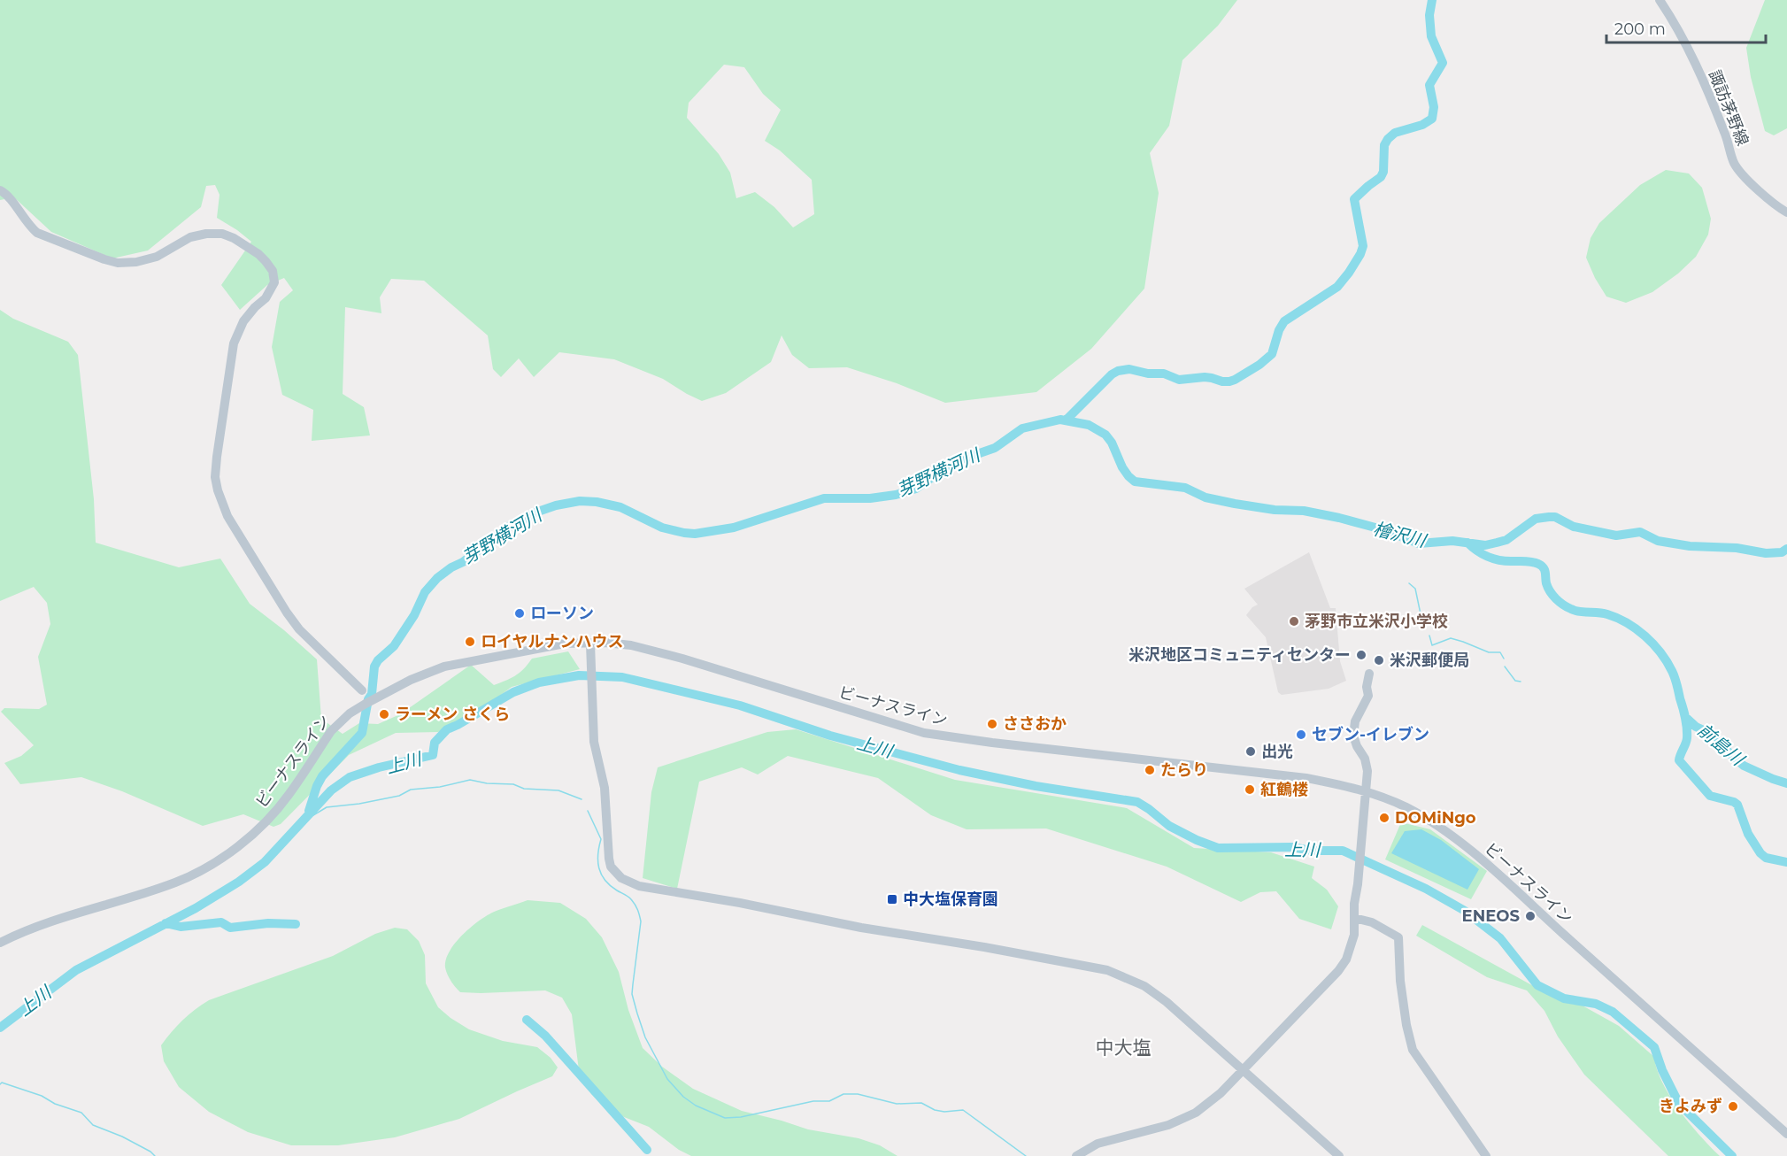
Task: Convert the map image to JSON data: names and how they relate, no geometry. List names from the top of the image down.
{
  "streets": {
    "street": ["諏訪茅野線", "ビーナスライン"]
  },
  "districts": ["中大塩"],
  "water": [
    "芽野横河川",
    "檜沢川",
    "前島川",
    "上川"
  ],
  "places": {
    "other": [
      "ローソン",
      "茅野市立米沢小学校",
      "ロイヤルナンハウス",
      "米沢地区コミュニティセンター",
      "米沢郵便局",
      "ラーメン さくら",
      "ささおか",
      "セブン-イレブン",
      "出光",
      "たらり",
      "紅鶴楼",
      "DOMiNgo",
      "ENEOS",
      "きよみず"
    ],
    "transit": ["中大塩保育園"]
  },
  "scale_bar": "200 m"
}
